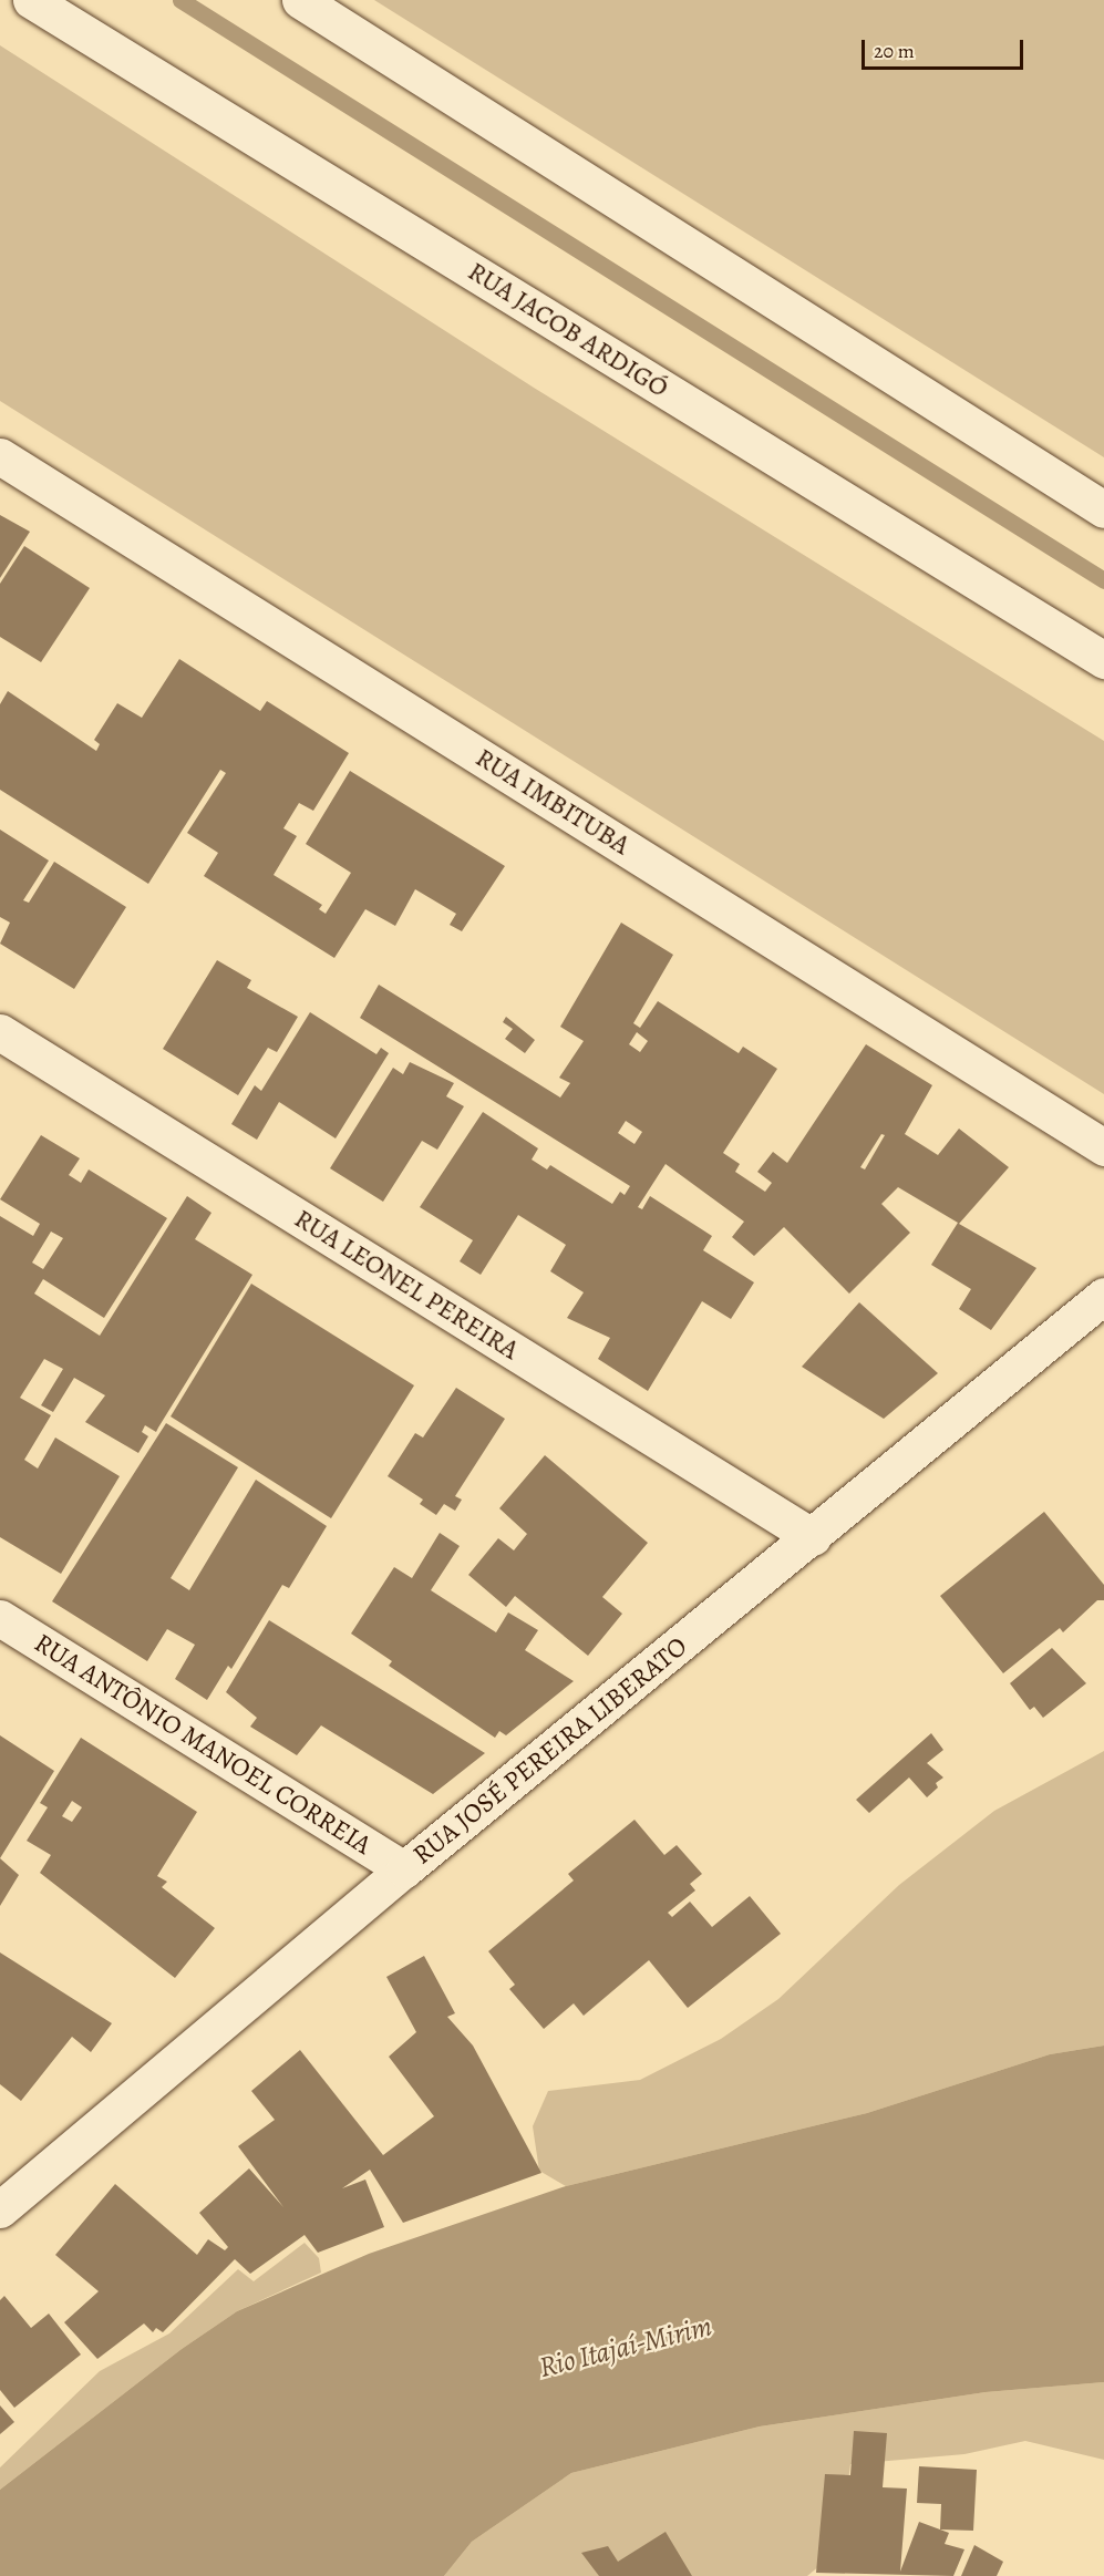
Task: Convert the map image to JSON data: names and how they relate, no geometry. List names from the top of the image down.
{
  "streets": {
    "main road": [
      "RUA JACOB ARDIGÓ",
      "RUA IMBITUBA",
      "RUA LEONEL PEREIRA",
      "RUA ANTÔNIO MANOEL CORREIA",
      "RUA JOSÉ PEREIRA LIBERATO"
    ]
  },
  "crossings": [
    ["RUA LEONEL PEREIRA", "RUA JOSÉ PEREIRA LIBERATO"],
    ["RUA ANTÔNIO MANOEL CORREIA", "RUA JOSÉ PEREIRA LIBERATO"]
  ],
  "water": ["Rio Itajaí-Mirim"],
  "scale_bar": "20 m"
}
